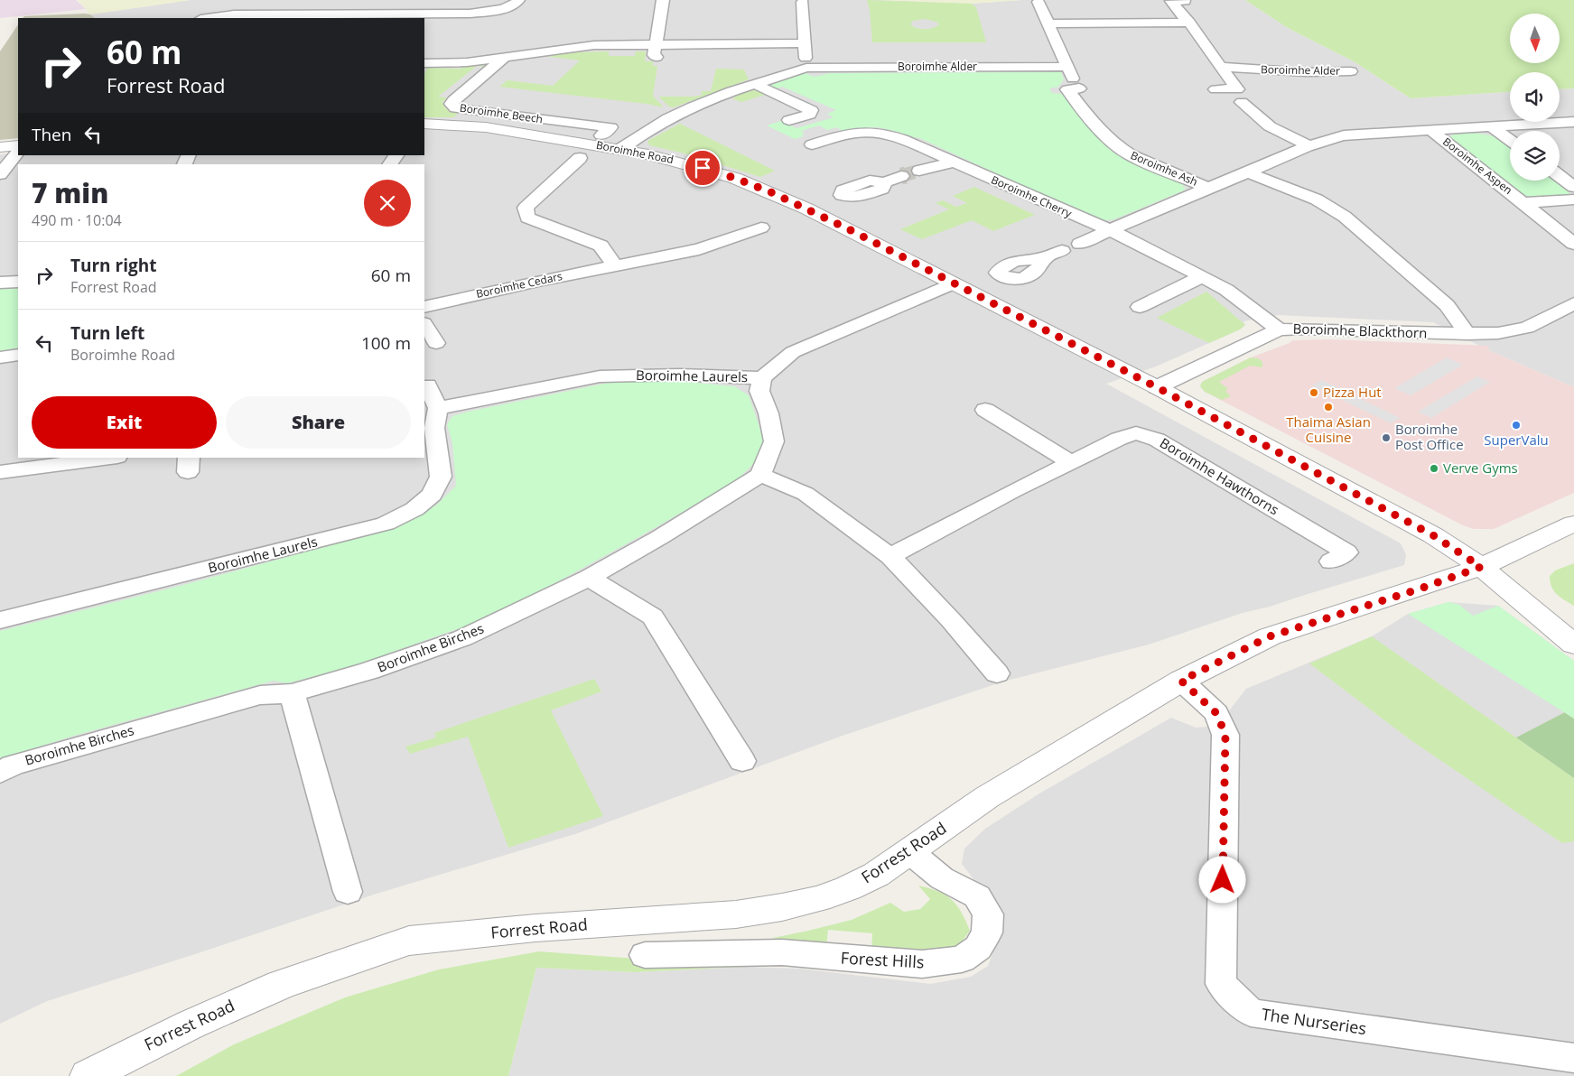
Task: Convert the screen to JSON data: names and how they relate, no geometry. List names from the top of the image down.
{
  "streets": {
    "street": [
      "Boroimhe Alder",
      "Boroimhe Beech",
      "Boroimhe Road",
      "Boroimhe Aspen",
      "Boroimhe Ash",
      "Boroimhe Cherry",
      "Boroimhe Cedars",
      "Boroimhe Blackthorn",
      "Boroimhe Laurels",
      "Boroimhe Hawthorns",
      "Boroimhe Birches",
      "Forrest Road",
      "Forest Hills",
      "The Nurseries"
    ]
  },
  "crossings": [
    ["Boroimhe Alder", "Boroimhe Ash"],
    ["Boroimhe Road", "Boroimhe Blackthorn"],
    ["Boroimhe Road", "Boroimhe Laurels"],
    ["Boroimhe Road", "Forrest Road"],
    ["Boroimhe Aspen", "Boroimhe Ash"],
    ["Boroimhe Ash", "Boroimhe Cherry"],
    ["Boroimhe Cherry", "Boroimhe Blackthorn"],
    ["Forrest Road", "Forest Hills"],
    ["Forrest Road", "The Nurseries"]
  ],
  "places": [
    "Pizza Hut",
    "Thaima Asian Cuisine",
    "SuperValu",
    "Boroimhe Post Office",
    "Verve Gyms"
  ],
  "north": "bottom",
  "page": {
    "turn": ["60 m", "Forrest Road"],
    "then": "Then",
    "heading": ["7 min", "490 m · 10:04"],
    "list": [
      {
        "name": "Turn right",
        "note": "Forrest Road",
        "value": "60 m"
      },
      {
        "name": "Turn left",
        "note": "Boroimhe Road",
        "value": "100 m"
      }
    ],
    "buttons": ["Exit", "Share"]
  }
}
